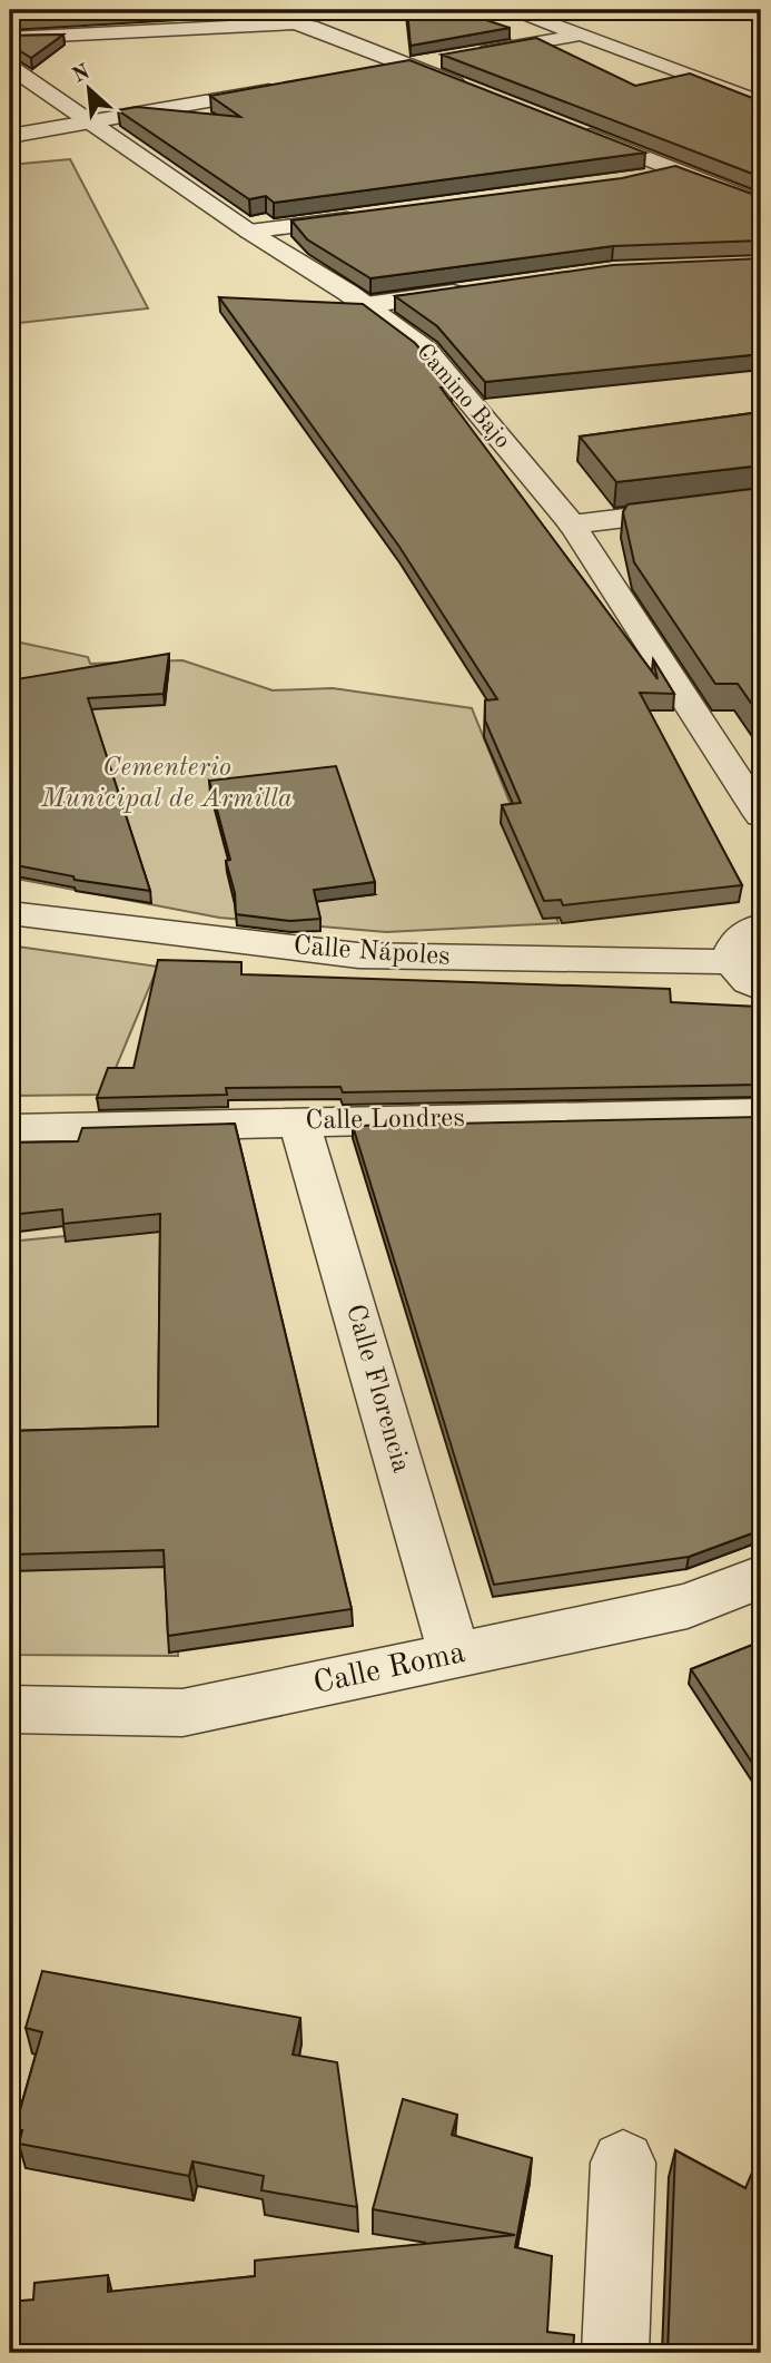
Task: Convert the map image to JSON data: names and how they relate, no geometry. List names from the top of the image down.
{
  "streets": {
    "street": [
      "Camino Bajo",
      "Calle Nápoles",
      "Calle Londres",
      "Calle Florencia",
      "Calle Roma"
    ]
  },
  "crossings": [
    ["Calle Londres", "Calle Florencia"],
    ["Calle Florencia", "Calle Roma"]
  ],
  "parks": ["Cementerio Municipal de Armilla"],
  "north": "top left"
}
